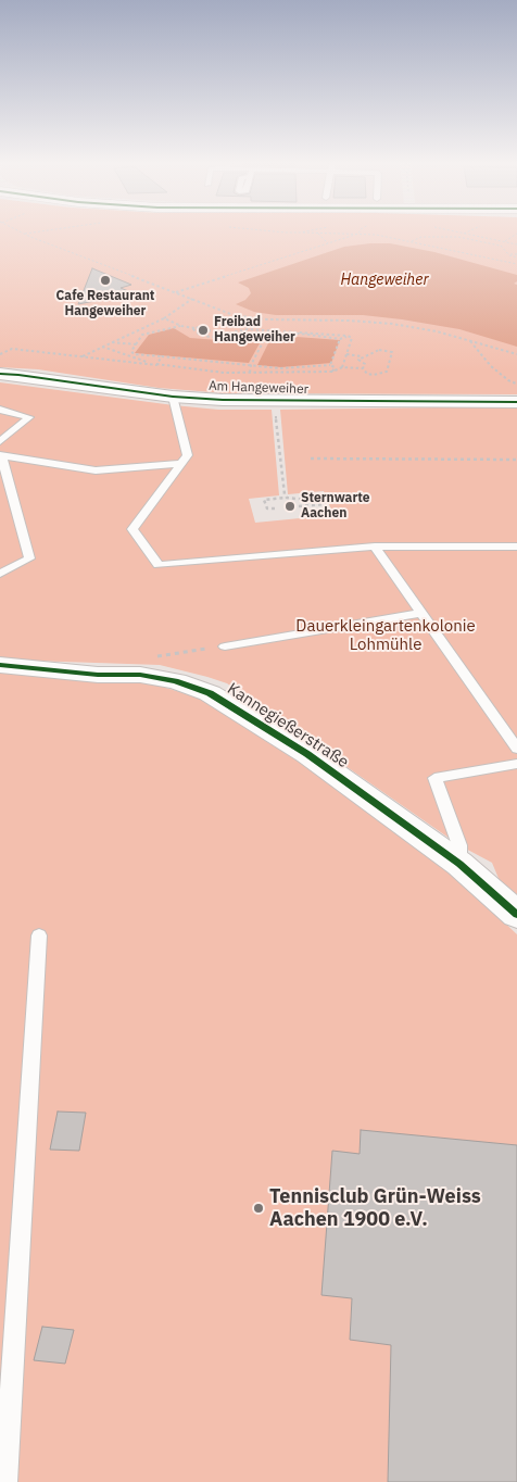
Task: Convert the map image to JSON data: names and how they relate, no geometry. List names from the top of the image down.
{
  "streets": {
    "street": ["Am Hangeweiher", "Kannegießerstraße"]
  },
  "water": ["Hangeweiher"],
  "parks": ["Dauerkleingartenkolonie Lohmühle"],
  "places": [
    "Cafe Restaurant Hangeweiher",
    "Freibad Hangeweiher",
    "Sternwarte Aachen",
    "Tennisclub Grün-Weiss Aachen 1900 e.V."
  ]
}
